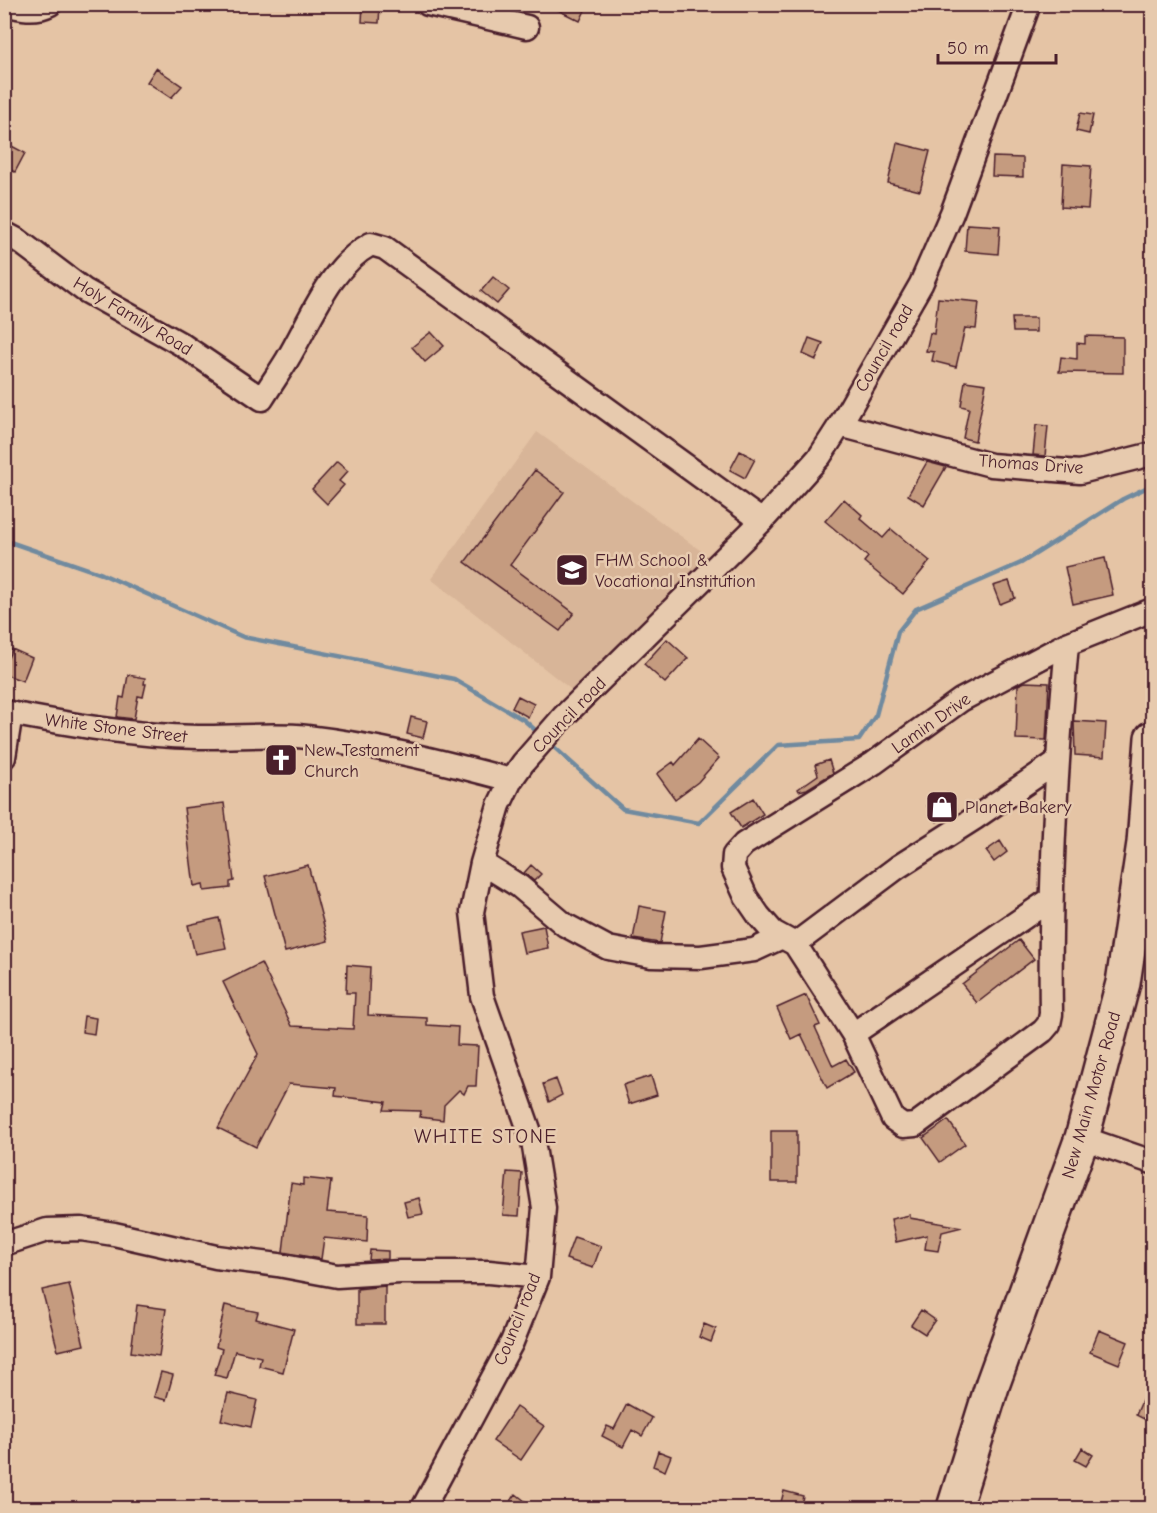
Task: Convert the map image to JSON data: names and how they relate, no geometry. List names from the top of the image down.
{
  "streets": {
    "highway": ["New Main Motor Road"],
    "street": [
      "Holy Family Road",
      "Council road",
      "Thomas Drive",
      "Lamin Drive",
      "White Stone Street"
    ]
  },
  "crossings": [
    ["Holy Family Road", "Council road"],
    ["Council road", "Thomas Drive"],
    ["Council road", "White Stone Street"]
  ],
  "districts": ["WHITE STONE"],
  "places": {
    "school or university": ["FHM School & Vocational Institution"],
    "church": ["New Testament Church"],
    "shop": ["Planet Bakery"]
  },
  "scale_bar": "50 m"
}
